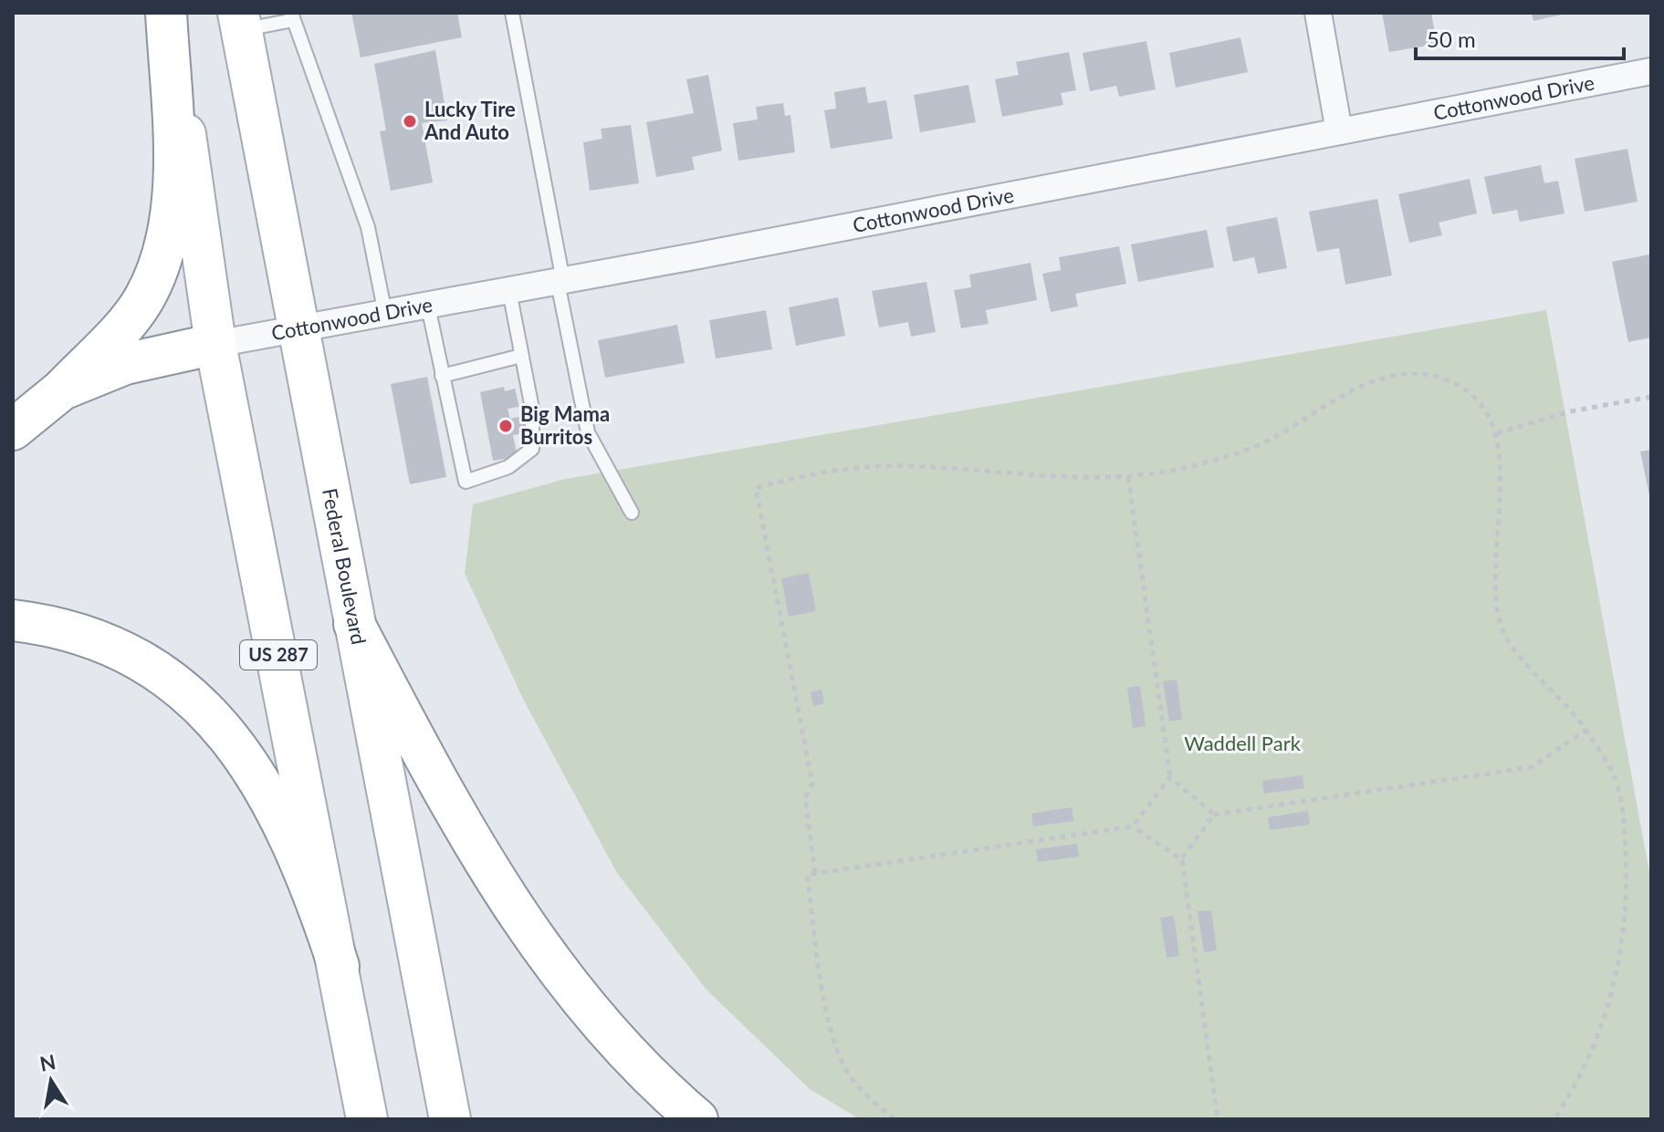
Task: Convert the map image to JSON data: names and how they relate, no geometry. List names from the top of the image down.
{
  "streets": {
    "main road": ["Federal Boulevard", "US 287"],
    "street": ["Cottonwood Drive"]
  },
  "crossings": [
    ["Cottonwood Drive", "Federal Boulevard"],
    ["Cottonwood Drive", "US 287"]
  ],
  "parks": ["Waddell Park"],
  "places": ["Lucky Tire And Auto", "Big Mama Burritos"],
  "scale_bar": "50 m",
  "north": "top"
}
